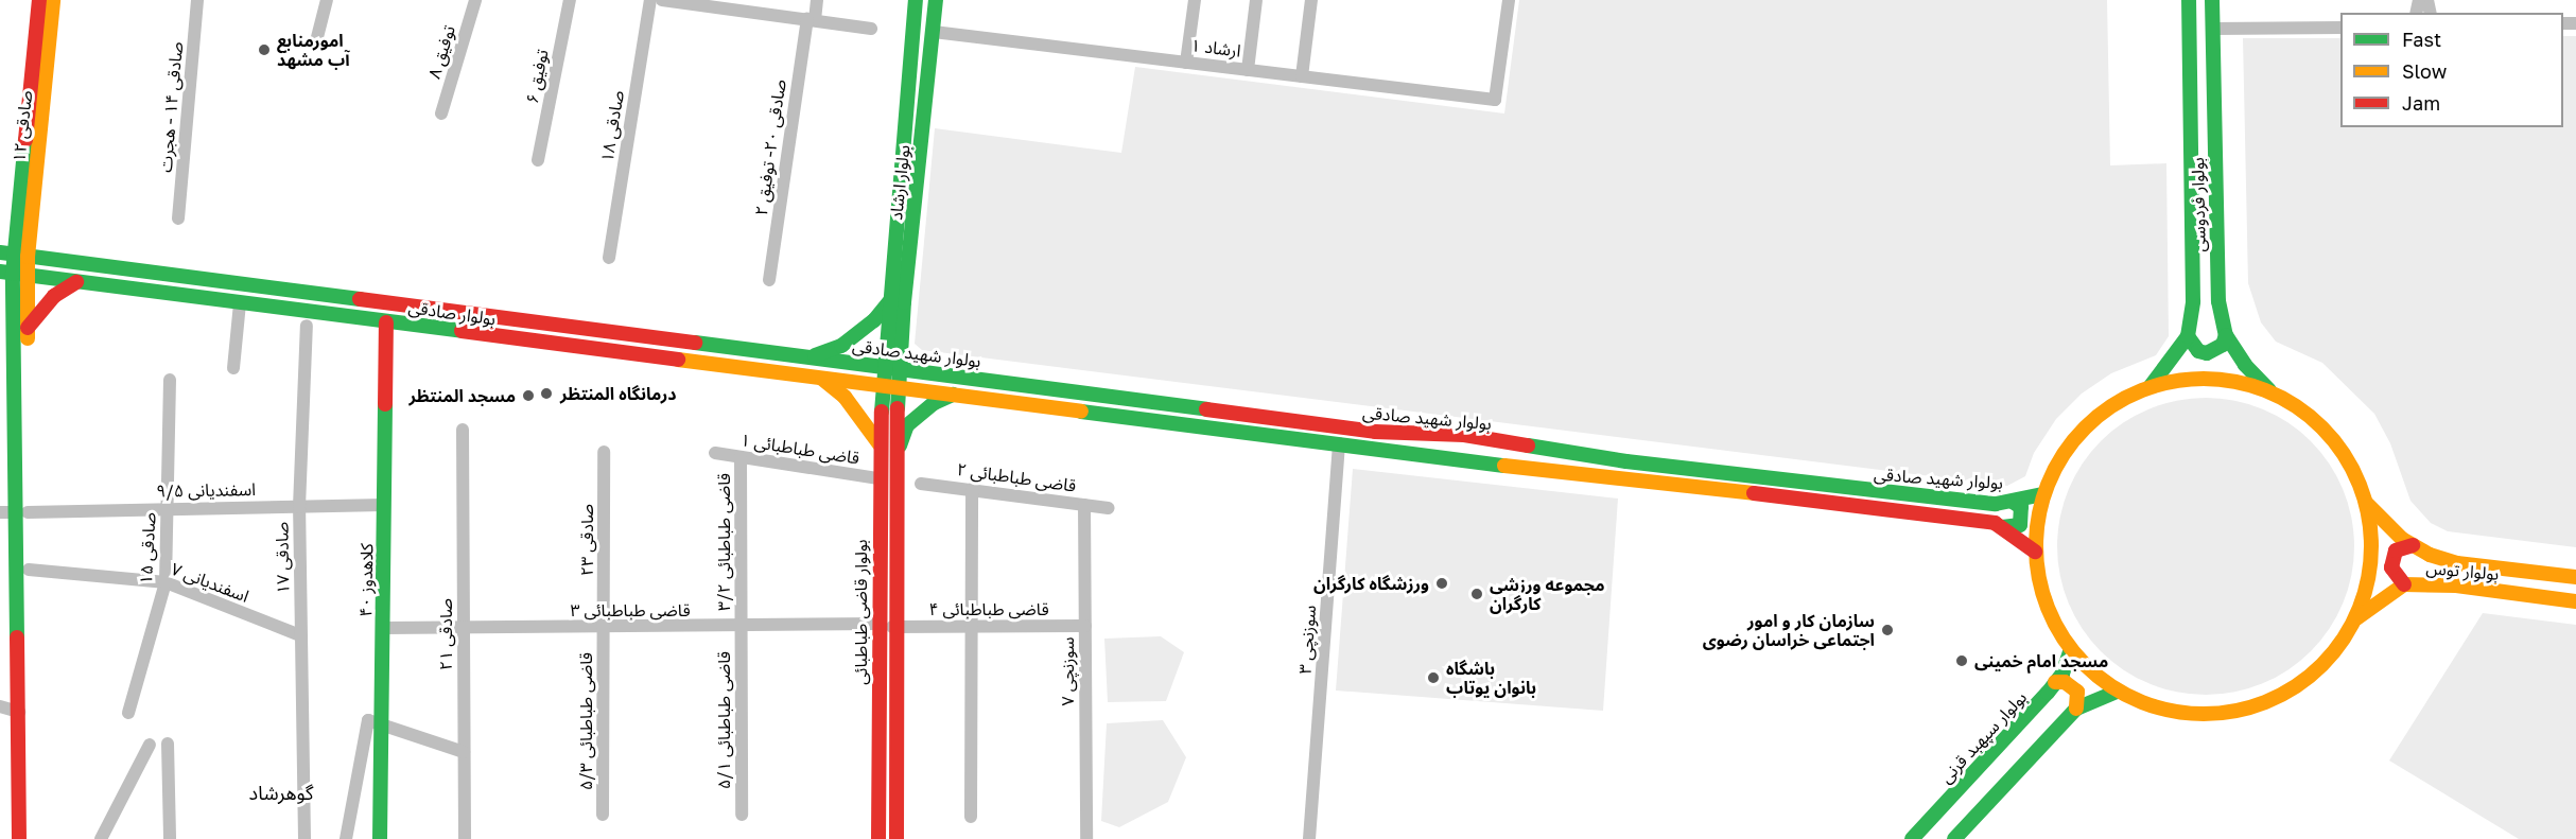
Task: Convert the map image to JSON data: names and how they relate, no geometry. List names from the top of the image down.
{
  "streets": {
    "main road": [
      "صادقی ۱۲",
      "بولوار ارشاد",
      "بولوار فردوسی",
      "بولوار صادقی",
      "بولوار شهید صادقی",
      "بولوار توس",
      "کلاهدوز ۴۰",
      "بولوار قاضی طباطبائی",
      "بولوار سپهبد قرنی"
    ],
    "street": [
      "ارشاد ۱",
      "توفیق ۸",
      "توفیق ۶",
      "صادقی ۱۴ - هجرت",
      "صادقی ۱۸",
      "صادقی ۲۰- توفیق ۲",
      "قاضی طباطبائی ۱",
      "قاضی طباطبائی ۲",
      "اسفندیانی ۹/۵",
      "صادقی ۲۳",
      "قاضی طباطبائی ۳/۲",
      "صادقی ۱۵",
      "صادقی ۱۷",
      "اسفندیانی ۷",
      "قاضی طباطبائی ۴",
      "قاضی طباطبائی ۳",
      "صادقی ۲۱",
      "سوزنچی ۳",
      "سوزنچی ۷",
      "قاضی طباطبائی ۵/۱",
      "قاضی طباطبائی ۵/۳"
    ]
  },
  "crossings": [
    ["ارشاد ۱", "بولوار ارشاد"],
    ["صادقی ۱۲", "بولوار صادقی"],
    ["بولوار ارشاد", "بولوار صادقی"],
    ["بولوار ارشاد", "بولوار شهید صادقی"],
    ["بولوار ارشاد", "بولوار قاضی طباطبائی"],
    ["بولوار صادقی", "بولوار شهید صادقی"],
    ["بولوار صادقی", "کلاهدوز ۴۰"],
    ["بولوار صادقی", "بولوار قاضی طباطبائی"],
    ["بولوار شهید صادقی", "بولوار قاضی طباطبائی"],
    ["بولوار شهید صادقی", "سوزنچی ۳"],
    ["قاضی طباطبائی ۱", "قاضی طباطبائی ۳/۲"],
    ["قاضی طباطبائی ۱", "بولوار قاضی طباطبائی"],
    ["قاضی طباطبائی ۲", "سوزنچی ۷"],
    ["اسفندیانی ۹/۵", "صادقی ۱۵"],
    ["اسفندیانی ۹/۵", "صادقی ۱۷"],
    ["اسفندیانی ۹/۵", "کلاهدوز ۴۰"],
    ["صادقی ۲۳", "قاضی طباطبائی ۳"],
    ["صادقی ۲۳", "قاضی طباطبائی ۵/۳"],
    ["قاضی طباطبائی ۳/۲", "قاضی طباطبائی ۳"],
    ["قاضی طباطبائی ۳/۲", "قاضی طباطبائی ۵/۱"],
    ["صادقی ۱۵", "اسفندیانی ۷"],
    ["صادقی ۱۷", "اسفندیانی ۷"],
    ["کلاهدوز ۴۰", "قاضی طباطبائی ۳"],
    ["قاضی طباطبائی ۴", "بولوار قاضی طباطبائی"],
    ["قاضی طباطبائی ۴", "سوزنچی ۷"],
    ["قاضی طباطبائی ۳", "بولوار قاضی طباطبائی"],
    ["قاضی طباطبائی ۳", "صادقی ۲۱"],
    ["قاضی طباطبائی ۳", "قاضی طباطبائی ۵/۱"],
    ["قاضی طباطبائی ۳", "قاضی طباطبائی ۵/۳"]
  ],
  "districts": ["گوهرشاد"],
  "places": [
    "امورمنابع آب مشهد",
    "درمانگاه المنتظر",
    "مسجد المنتظر",
    "ورزشگاه کارگران",
    "مجموعه ورزشی کارگران",
    "سازمان کار و امور اجتماعی خراسان رضوی",
    "مسجد امام خمینی",
    "باشگاه بانوان یوتاب"
  ],
  "legend": ["Fast", "Slow", "Jam"]
}
